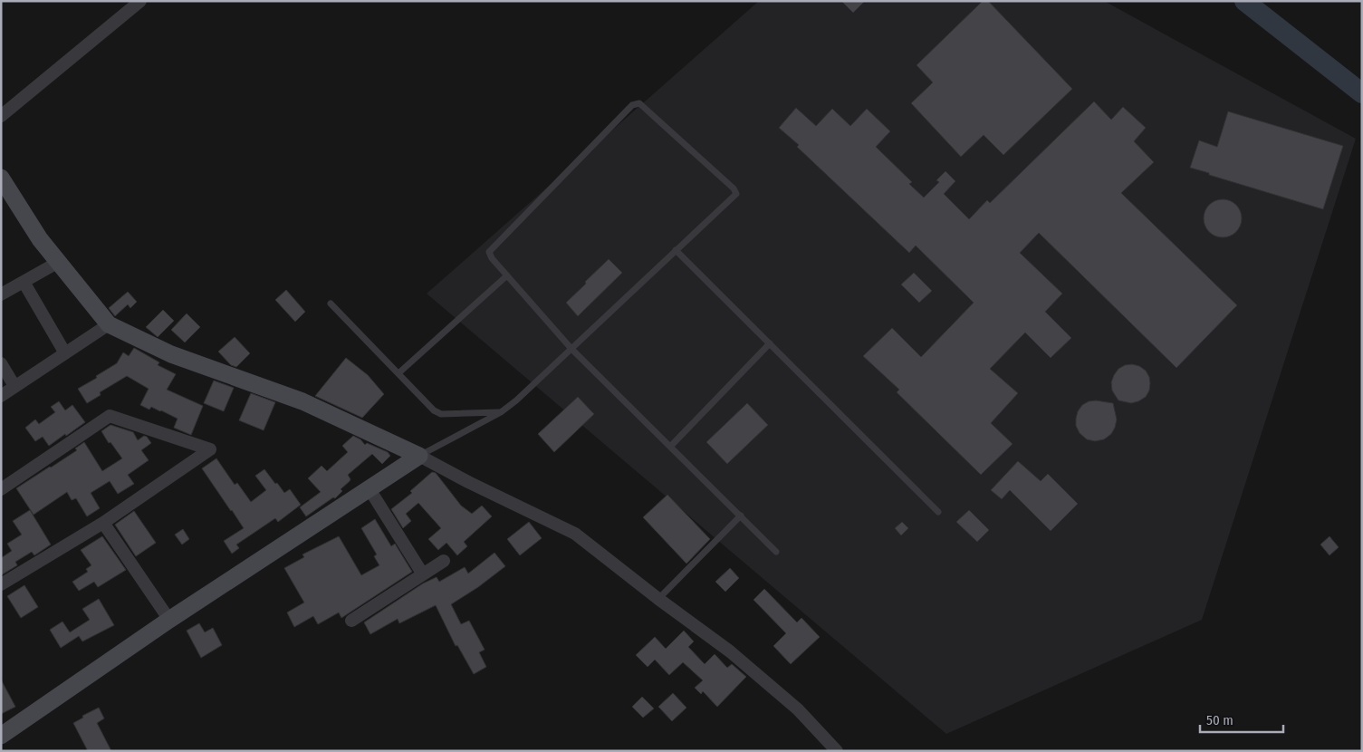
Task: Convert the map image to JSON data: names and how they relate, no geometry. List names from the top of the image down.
{
  "scale_bar": "50 m"
}
